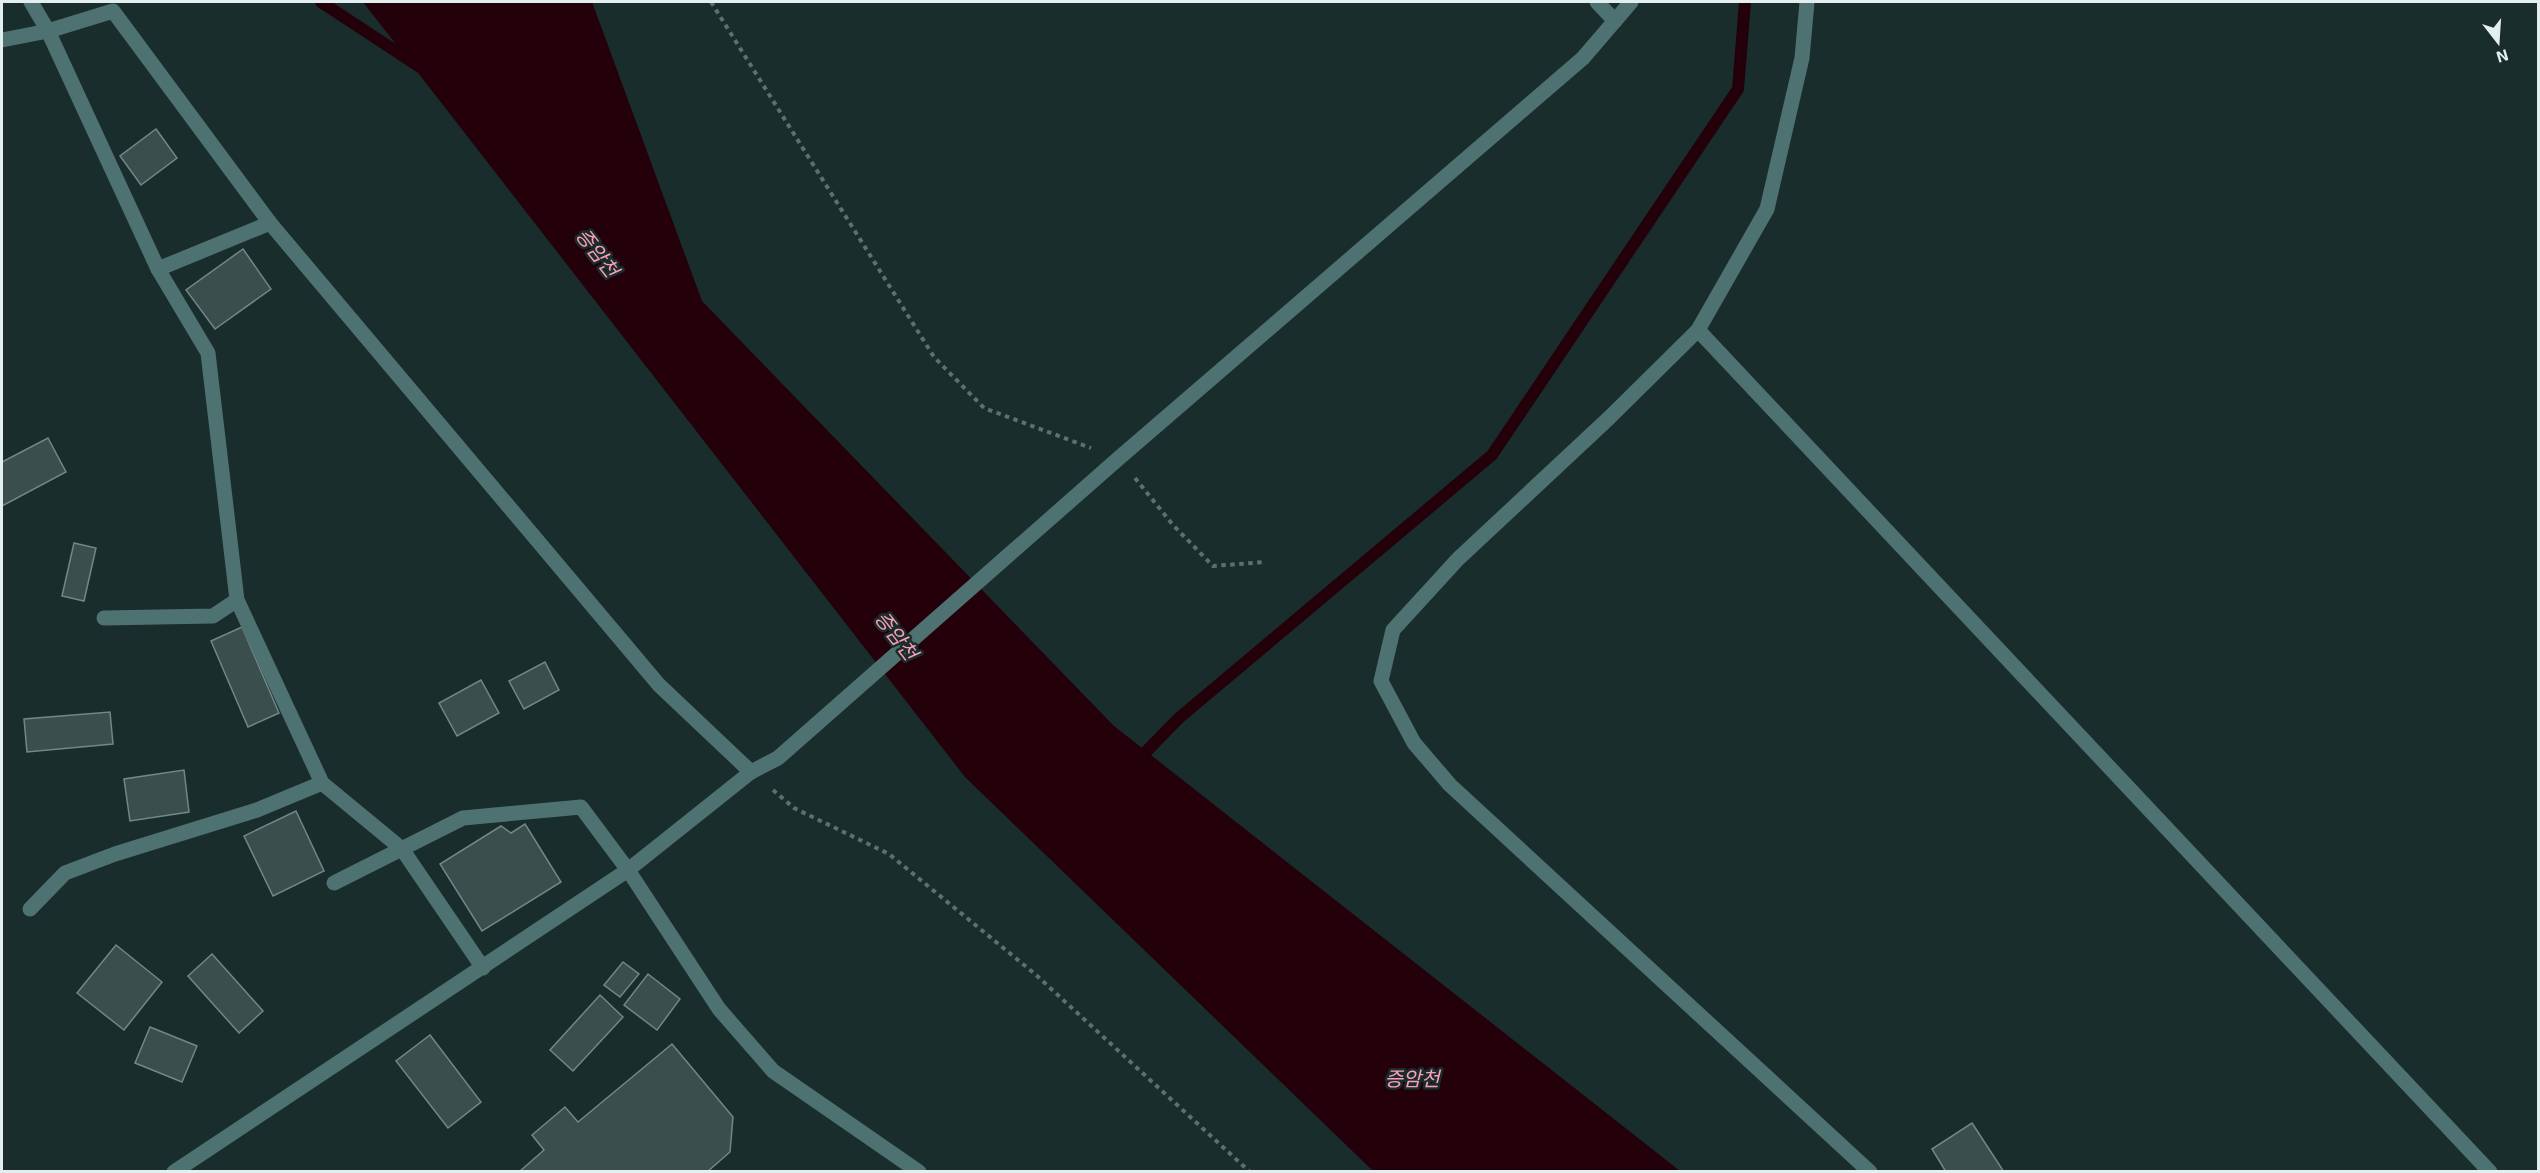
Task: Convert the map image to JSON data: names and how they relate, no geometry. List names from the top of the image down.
{
  "water": ["증암천"],
  "north": "bottom"
}
